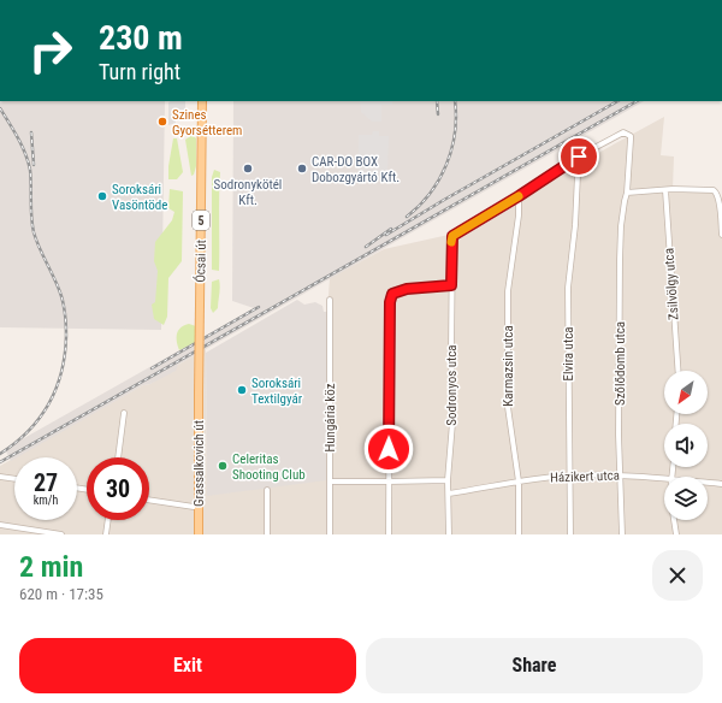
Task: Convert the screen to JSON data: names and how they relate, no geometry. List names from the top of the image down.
{
  "streets": {
    "main road": ["5", "Ócsai út", "Grassalkovich út"],
    "street": [
      "Zsilvölgy utca",
      "Elvira utca",
      "Szőlődomb utca",
      "Karmazsin utca",
      "Sodronyos utca",
      "Hungária köz",
      "Házikert utca"
    ]
  },
  "crossings": [
    ["Ócsai út", "Grassalkovich út"],
    ["Elvira utca", "Szőlődomb utca"],
    ["Elvira utca", "Házikert utca"],
    ["Szőlődomb utca", "Házikert utca"],
    ["Karmazsin utca", "Sodronyos utca"],
    ["Karmazsin utca", "Házikert utca"],
    ["Sodronyos utca", "Házikert utca"]
  ],
  "places": [
    "Szines Gyorsétterem",
    "Sodronykötél Kft.",
    "CAR-DO BOX Dobozgyártó Kft.",
    "Soroksári Vasöntöde",
    "Soroksári Textilgyár",
    "Celeritas Shooting Club"
  ],
  "north": "bottom left",
  "page": {
    "turn": ["230 m", "Turn right"],
    "speed": "27 km/h",
    "limit": "30",
    "heading": ["2 min", "620 m · 17:35"],
    "buttons": ["Exit", "Share"]
  }
}
